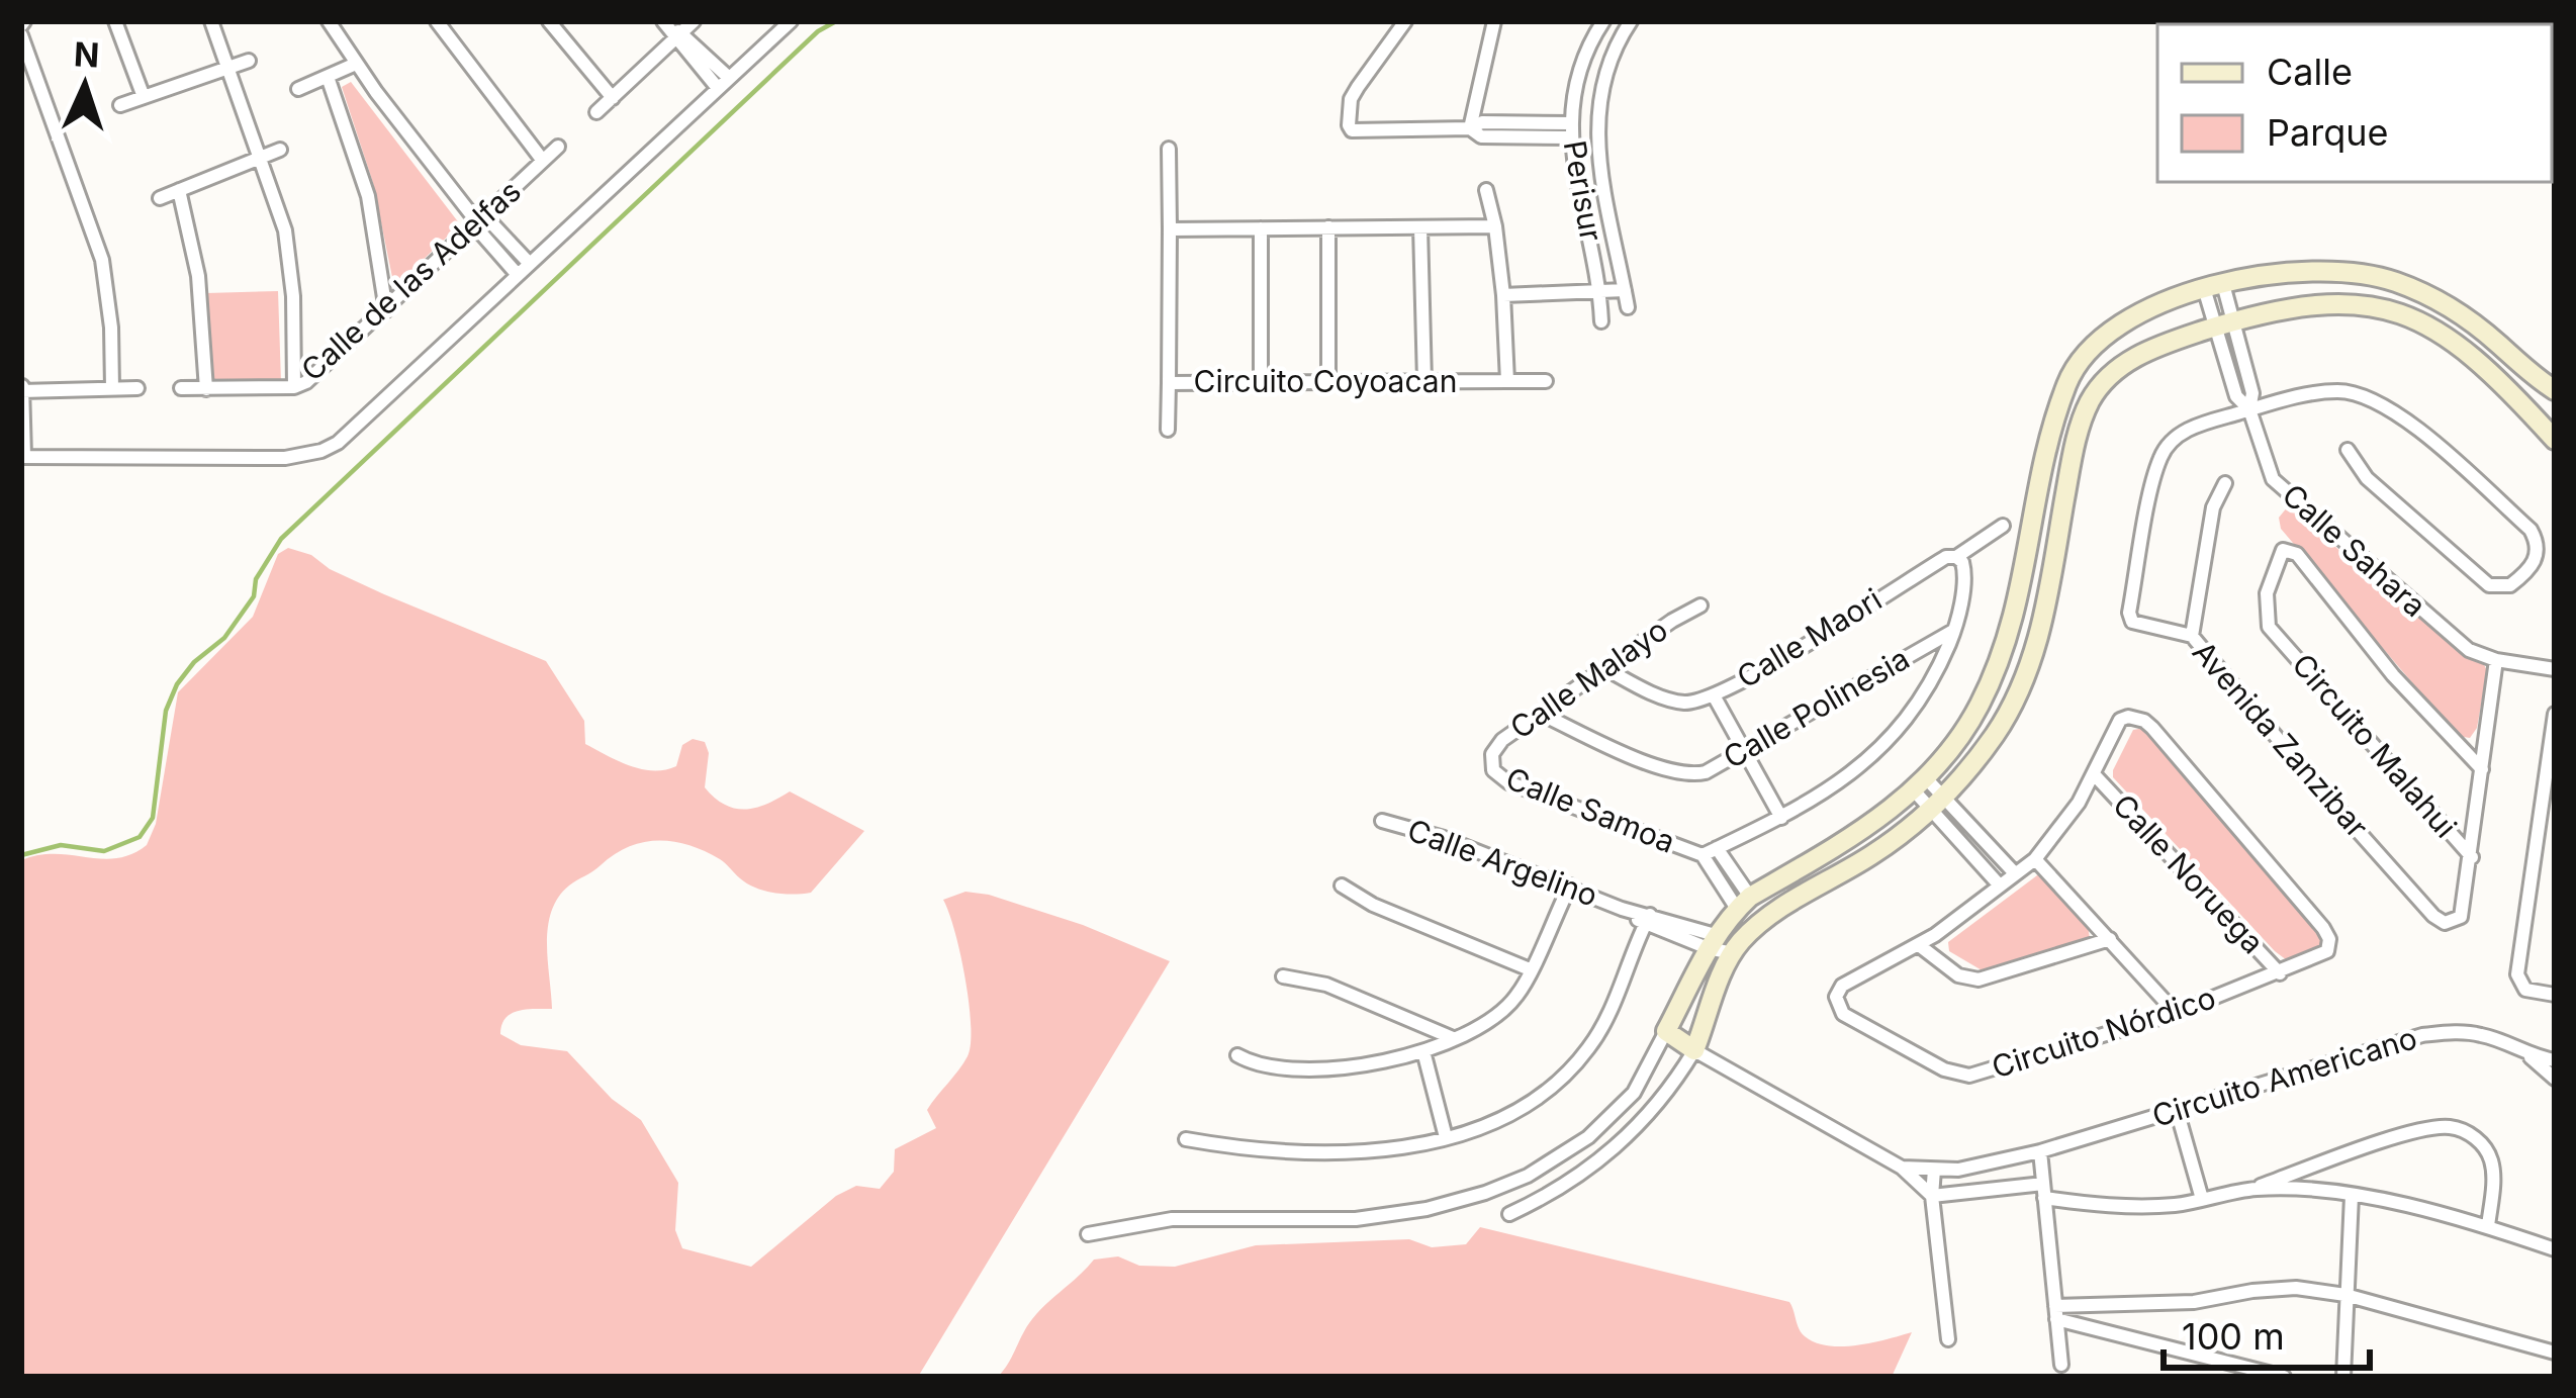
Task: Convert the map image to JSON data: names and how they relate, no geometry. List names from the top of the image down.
{
  "streets": {
    "street": [
      "Perisur",
      "Calle de las Adelfas",
      "Circuito Coyoacan",
      "Calle Sahara",
      "Calle Maori",
      "Calle Malayo",
      "Calle Polinesia",
      "Avenida Zanzibar",
      "Circuito Malahui",
      "Calle Samoa",
      "Calle Argelino",
      "Calle Noruega",
      "Circuito Nórdico",
      "Circuito Americano"
    ]
  },
  "crossings": [
    ["Calle Sahara", "Avenida Zanzibar"],
    ["Calle Maori", "Calle Malayo"],
    ["Calle Maori", "Calle Samoa"],
    ["Calle Malayo", "Calle Polinesia"],
    ["Calle Malayo", "Calle Samoa"],
    ["Calle Polinesia", "Calle Samoa"],
    ["Avenida Zanzibar", "Circuito Malahui"],
    ["Calle Noruega", "Circuito Nórdico"]
  ],
  "legend": ["Calle", "Parque"],
  "scale_bar": "100 m",
  "north": "top"
}
